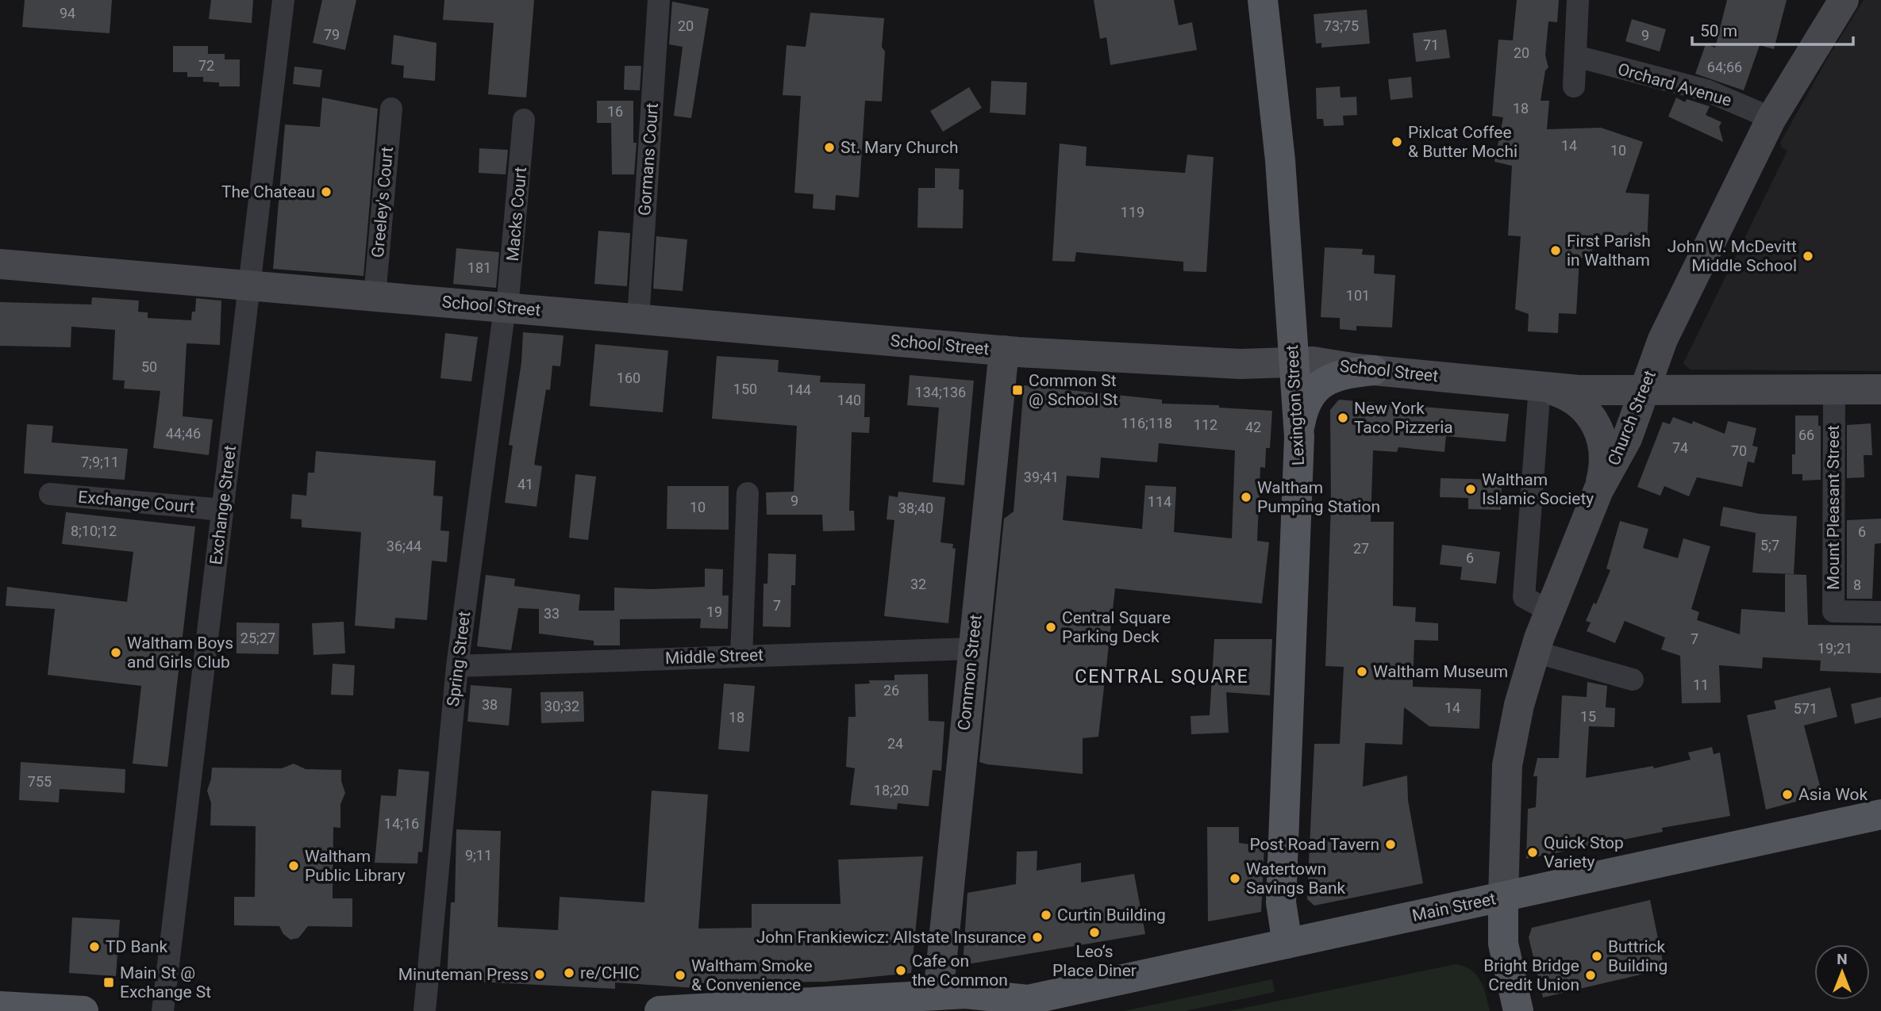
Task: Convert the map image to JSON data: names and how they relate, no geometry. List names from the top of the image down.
{
  "streets": {
    "main road": ["Lexington Street", "Main Street"],
    "street": [
      "Orchard Avenue",
      "Gormans Court",
      "Greeley's Court",
      "Macks Court",
      "School Street",
      "Church Street",
      "Exchange Court",
      "Exchange Street",
      "Mount Pleasant Street",
      "Middle Street",
      "Spring Street",
      "Common Street"
    ]
  },
  "crossings": [
    ["Orchard Avenue", "Church Street"],
    ["Gormans Court", "School Street"],
    ["Greeley's Court", "School Street"],
    ["Macks Court", "School Street"],
    ["Macks Court", "Spring Street"],
    ["School Street", "Lexington Street"],
    ["School Street", "Church Street"],
    ["School Street", "Exchange Street"],
    ["School Street", "Mount Pleasant Street"],
    ["School Street", "Spring Street"],
    ["School Street", "Common Street"],
    ["Lexington Street", "Main Street"],
    ["Church Street", "Main Street"],
    ["Exchange Court", "Exchange Street"],
    ["Middle Street", "Spring Street"],
    ["Middle Street", "Common Street"],
    ["Common Street", "Main Street"]
  ],
  "districts": ["CENTRAL SQUARE"],
  "places": {
    "other": [
      "Pixlcat Coffee & Butter Mochi",
      "St. Mary Church",
      "The Chateau",
      "First Parish in Waltham",
      "John W. McDevitt Middle School",
      "New York Taco Pizzeria",
      "Waltham Islamic Society",
      "Waltham Pumping Station",
      "Central Square Parking Deck",
      "Waltham Boys and Girls Club",
      "Waltham Museum",
      "Asia Wok",
      "Post Road Tavern",
      "Quick Stop Variety",
      "Waltham Public Library",
      "Watertown Savings Bank",
      "Curtin Building",
      "Leo‘s Place Diner",
      "John Frankiewicz: Allstate Insurance",
      "TD Bank",
      "Buttrick Building",
      "Cafe on the Common",
      "re/CHIC",
      "Minuteman Press",
      "Waltham Smoke & Convenience",
      "Bright Bridge Credit Union"
    ],
    "transit": ["Common St @ School St", "Main St @ Exchange St"]
  },
  "house_numbers": [
    "94",
    "20",
    "73;75",
    "79",
    "9",
    "71",
    "20",
    "72",
    "64;66",
    "18",
    "16",
    "14",
    "10",
    "119",
    "181",
    "101",
    "50",
    "160",
    "150",
    "144",
    "134;136",
    "140",
    "116;118",
    "112",
    "42",
    "44;46",
    "66",
    "74",
    "70",
    "7;9;11",
    "39;41",
    "41",
    "9",
    "114",
    "10",
    "38;40",
    "8;10;12",
    "6",
    "5;7",
    "36;44",
    "27",
    "6",
    "32",
    "8",
    "7",
    "19",
    "33",
    "25;27",
    "7",
    "19;21",
    "11",
    "26",
    "38",
    "30;32",
    "14",
    "571",
    "15",
    "18",
    "24",
    "755",
    "18;20",
    "14;16",
    "9;11"
  ],
  "scale_bar": "50 m",
  "north": "top"
}
